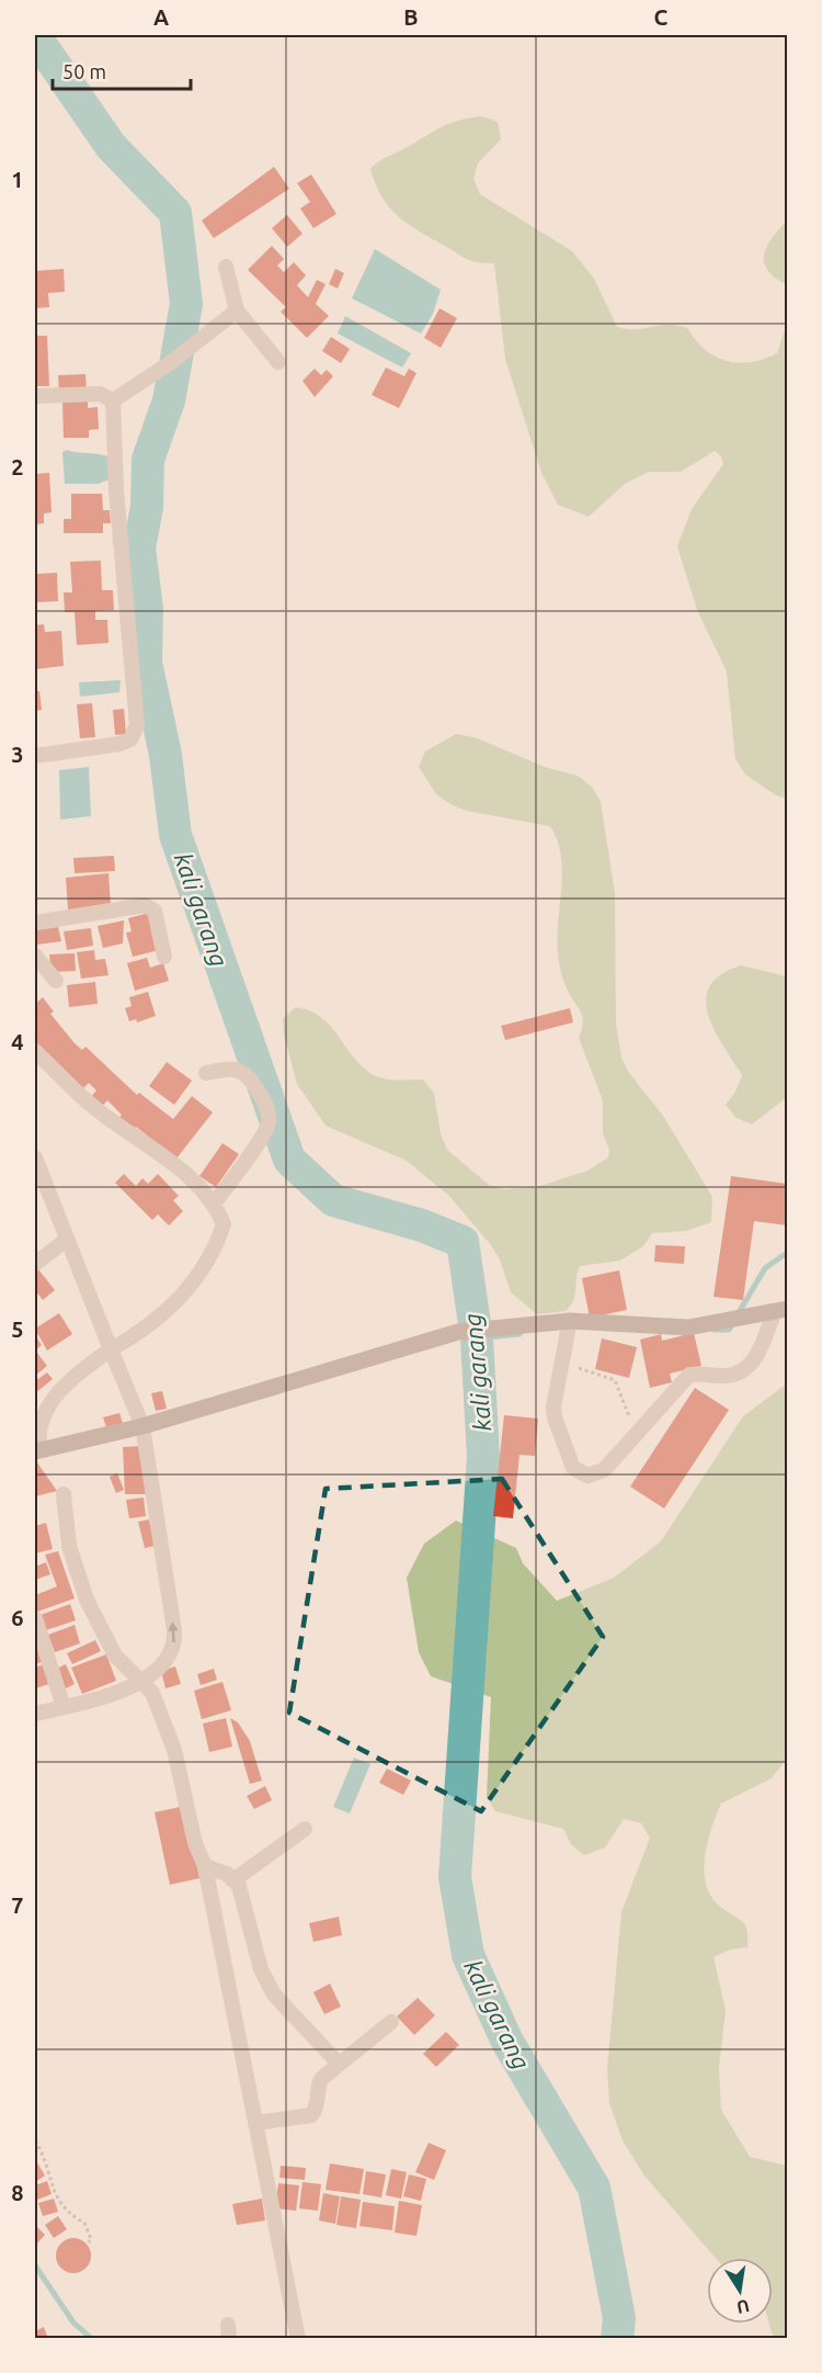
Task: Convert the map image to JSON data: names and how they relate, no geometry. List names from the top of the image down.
{
  "water": ["kali garang"],
  "scale_bar": "50 m",
  "north": "bottom",
  "grid": {
    "columns": ["A", "B", "C"],
    "rows": [
      "1",
      "2",
      "3",
      "4",
      "5",
      "6",
      "7",
      "8"
    ]
  }
}
